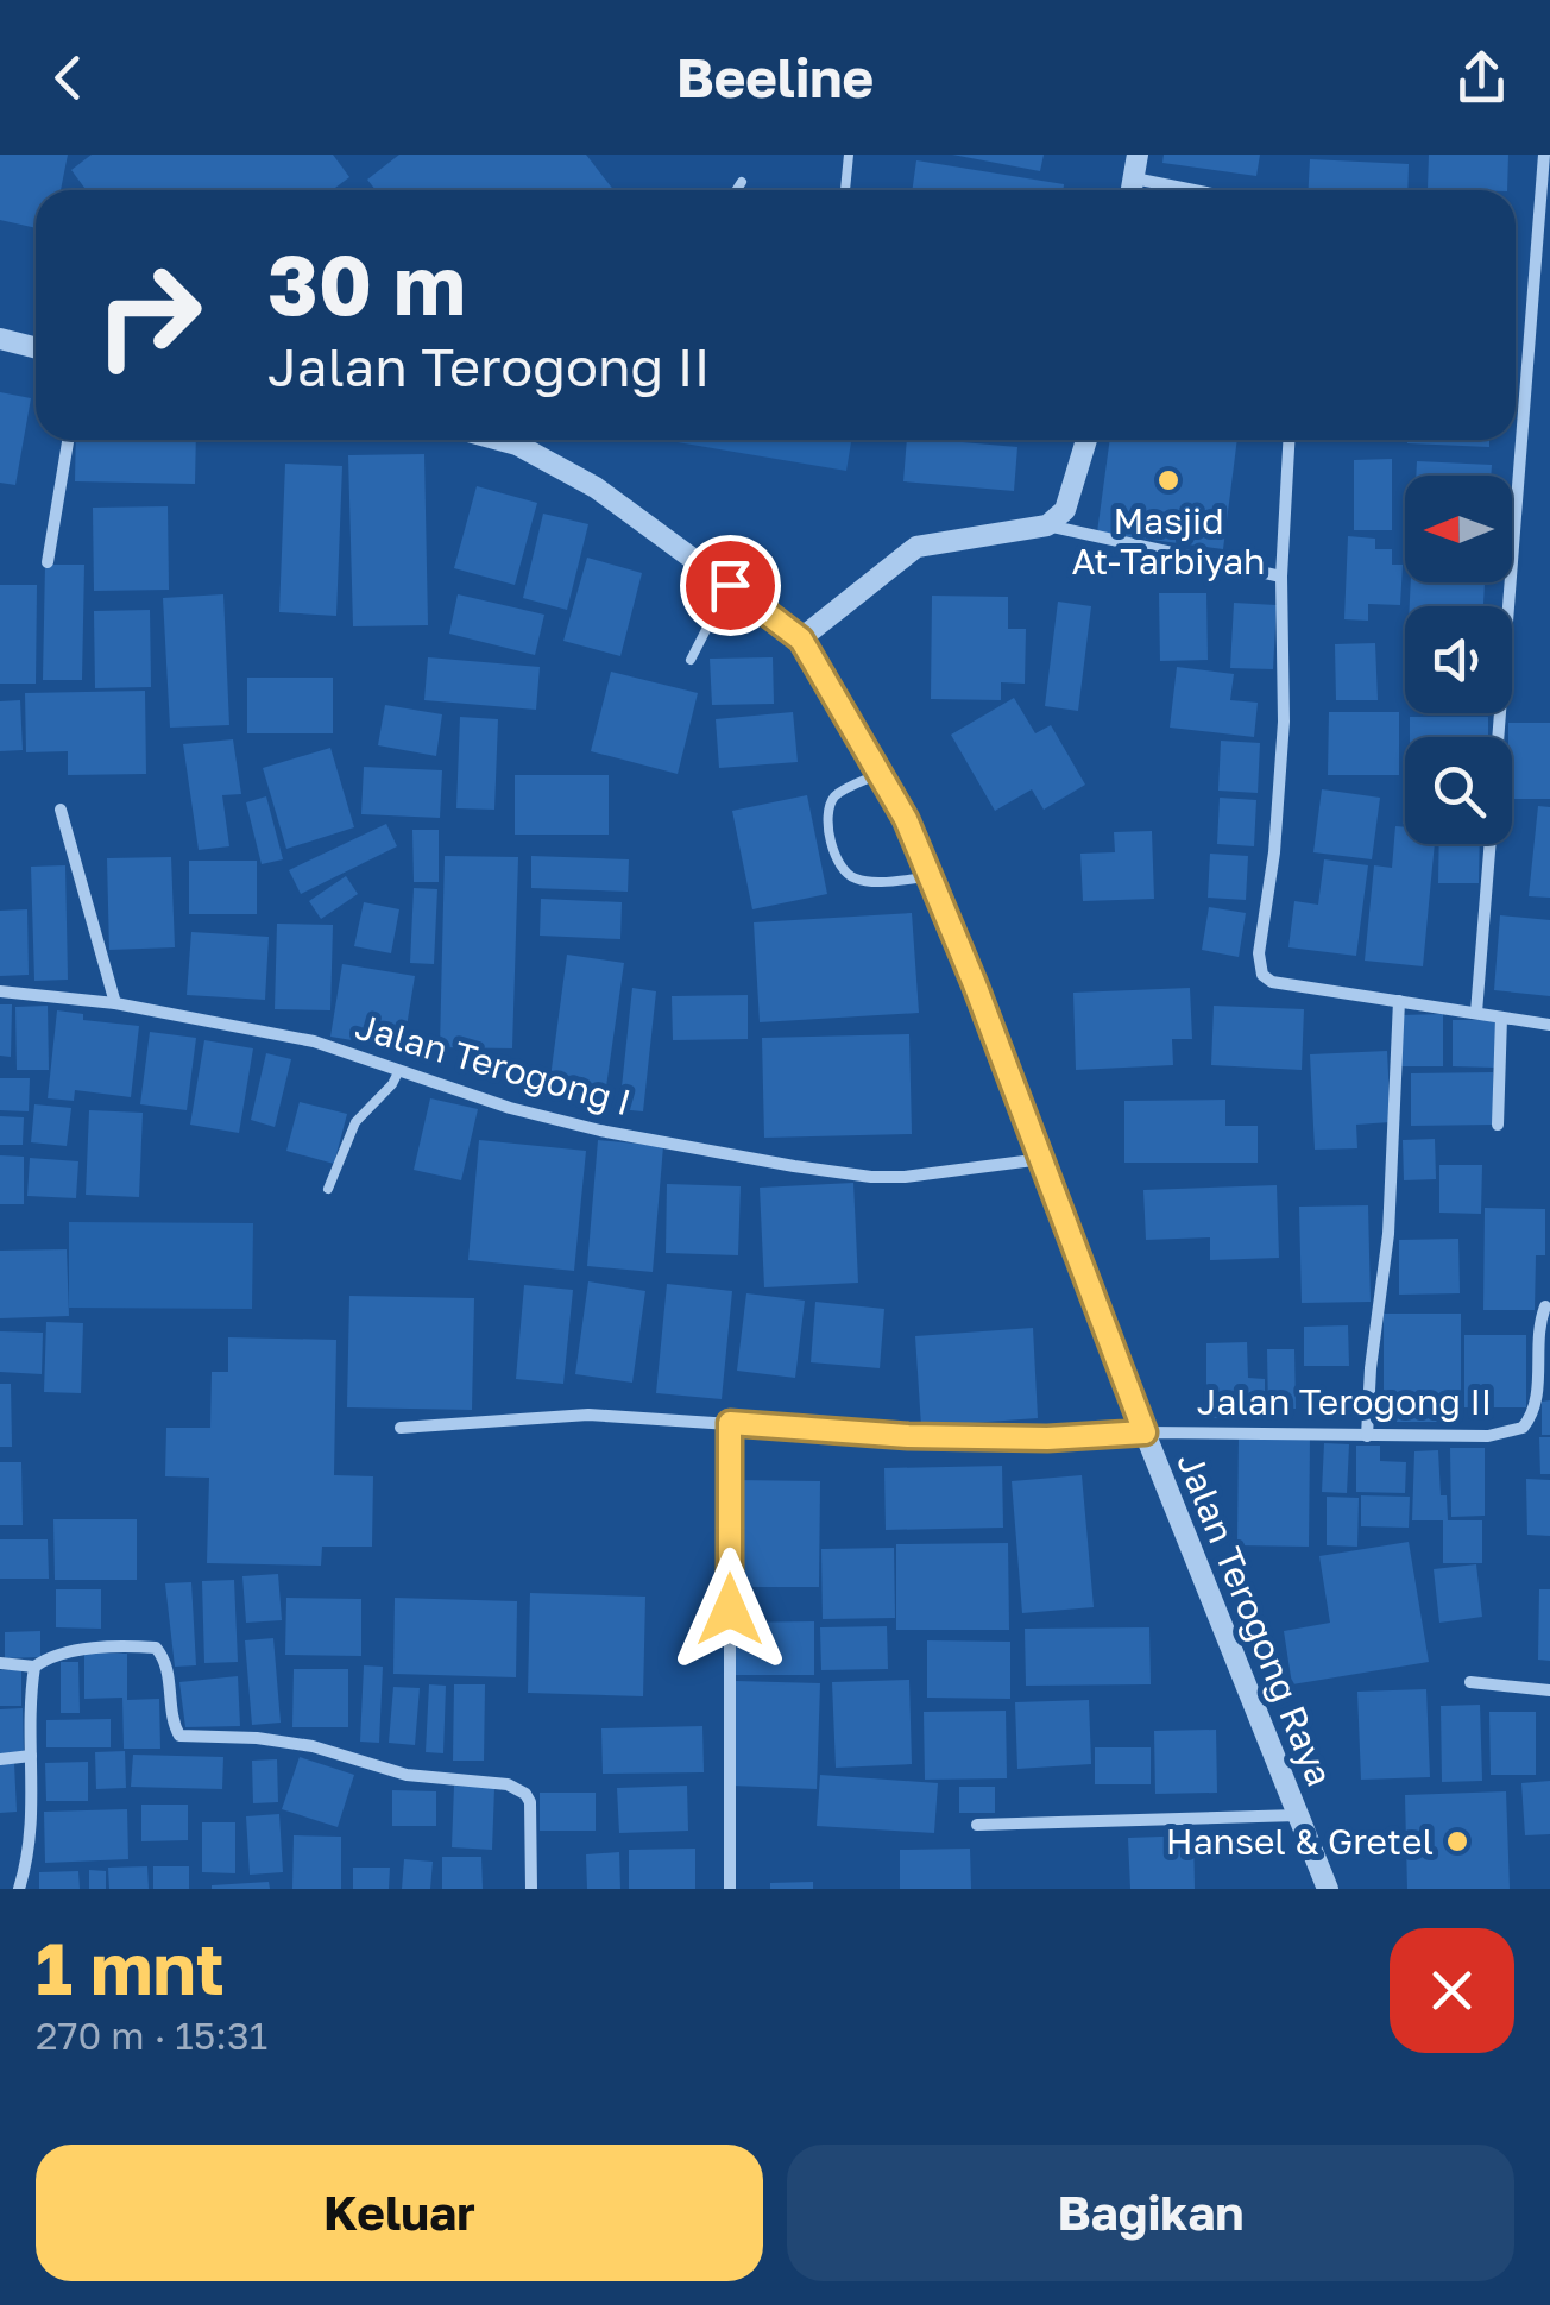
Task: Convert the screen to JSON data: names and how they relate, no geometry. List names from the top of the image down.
{
  "streets": {
    "street": ["Jalan Terogong I", "Jalan Terogong II", "Jalan Terogong Raya"]
  },
  "crossings": [
    ["Jalan Terogong I", "Jalan Terogong Raya"],
    ["Jalan Terogong II", "Jalan Terogong Raya"]
  ],
  "places": ["Masjid At-Tarbiyah", "Hansel & Gretel"],
  "north": "left",
  "page": {
    "header": "Beeline",
    "turn": ["30 m", "Jalan Terogong II"],
    "heading": ["1 mnt", "270 m · 15:31"],
    "buttons": ["Keluar", "Bagikan"]
  }
}
